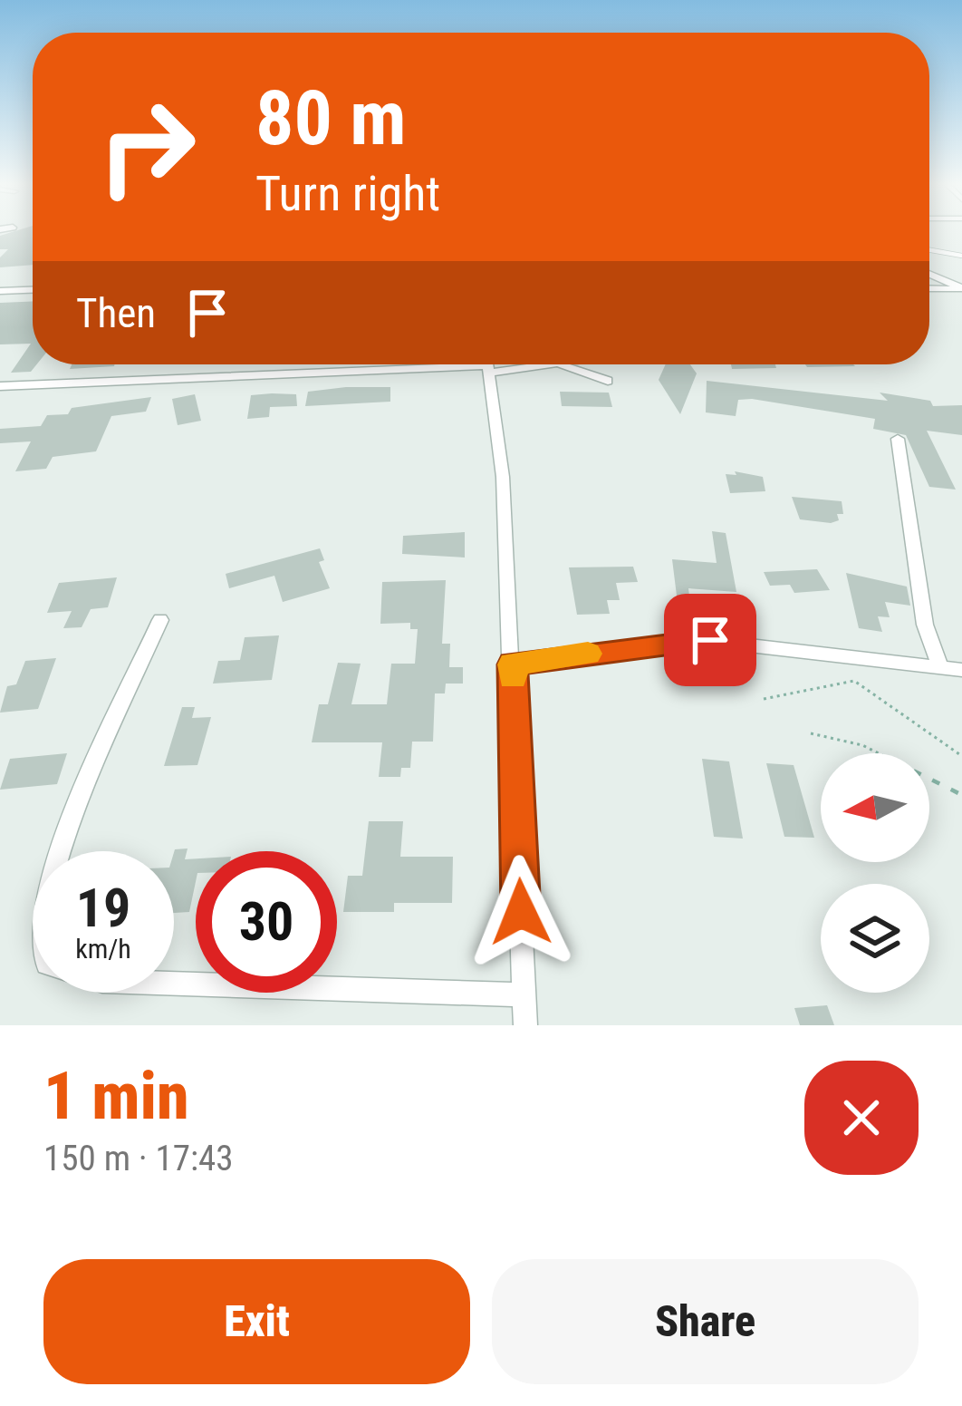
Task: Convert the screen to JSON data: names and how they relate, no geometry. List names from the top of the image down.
{
  "north": "left",
  "page": {
    "turn": ["80 m", "Turn right"],
    "then": "Then",
    "speed": "19 km/h",
    "limit": "30",
    "heading": ["1 min", "150 m · 17:43"],
    "buttons": ["Exit", "Share"]
  }
}
